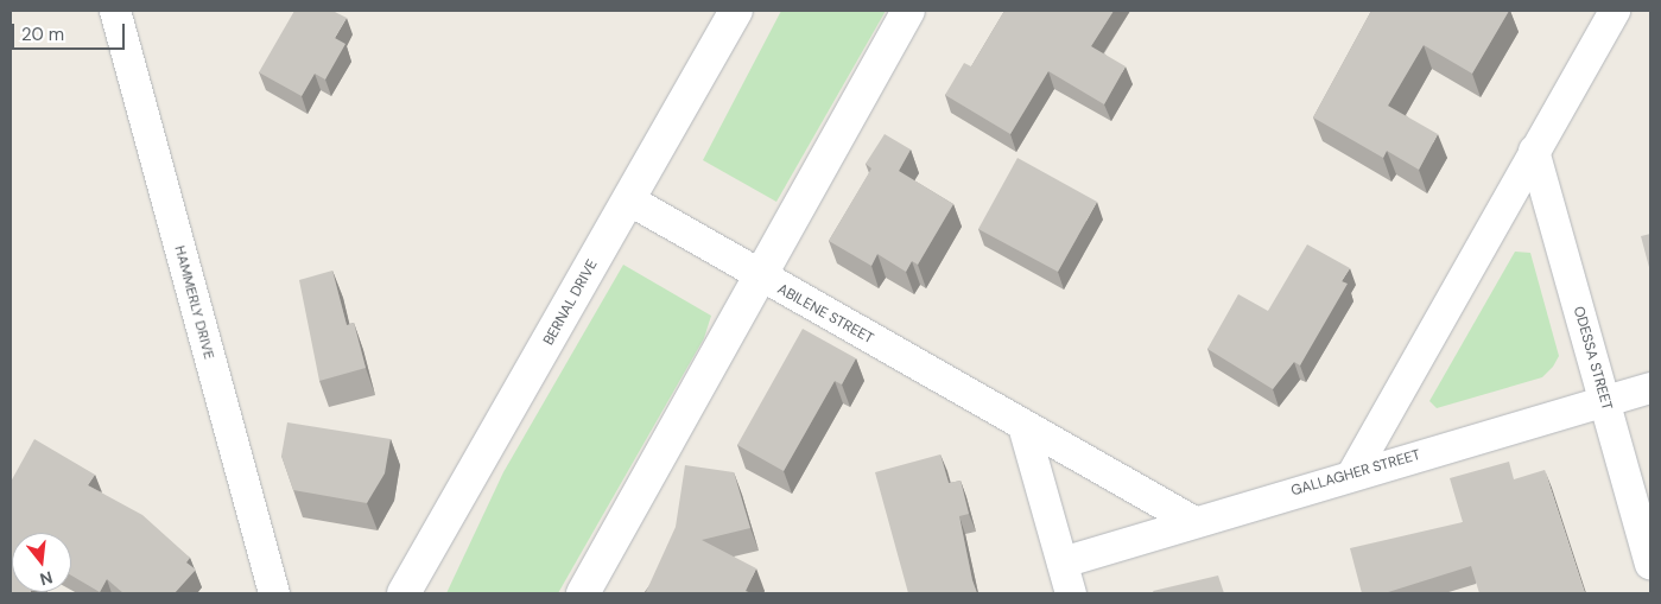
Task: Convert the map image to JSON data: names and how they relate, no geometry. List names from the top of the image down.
{
  "streets": {
    "street": [
      "HAMMERLY DRIVE",
      "BERNAL DRIVE",
      "ABILENE STREET",
      "ODESSA STREET",
      "GALLAGHER STREET"
    ]
  },
  "crossings": [
    ["BERNAL DRIVE", "ABILENE STREET"],
    ["ABILENE STREET", "GALLAGHER STREET"],
    ["ODESSA STREET", "GALLAGHER STREET"]
  ],
  "scale_bar": "20 m",
  "north": "bottom"
}
